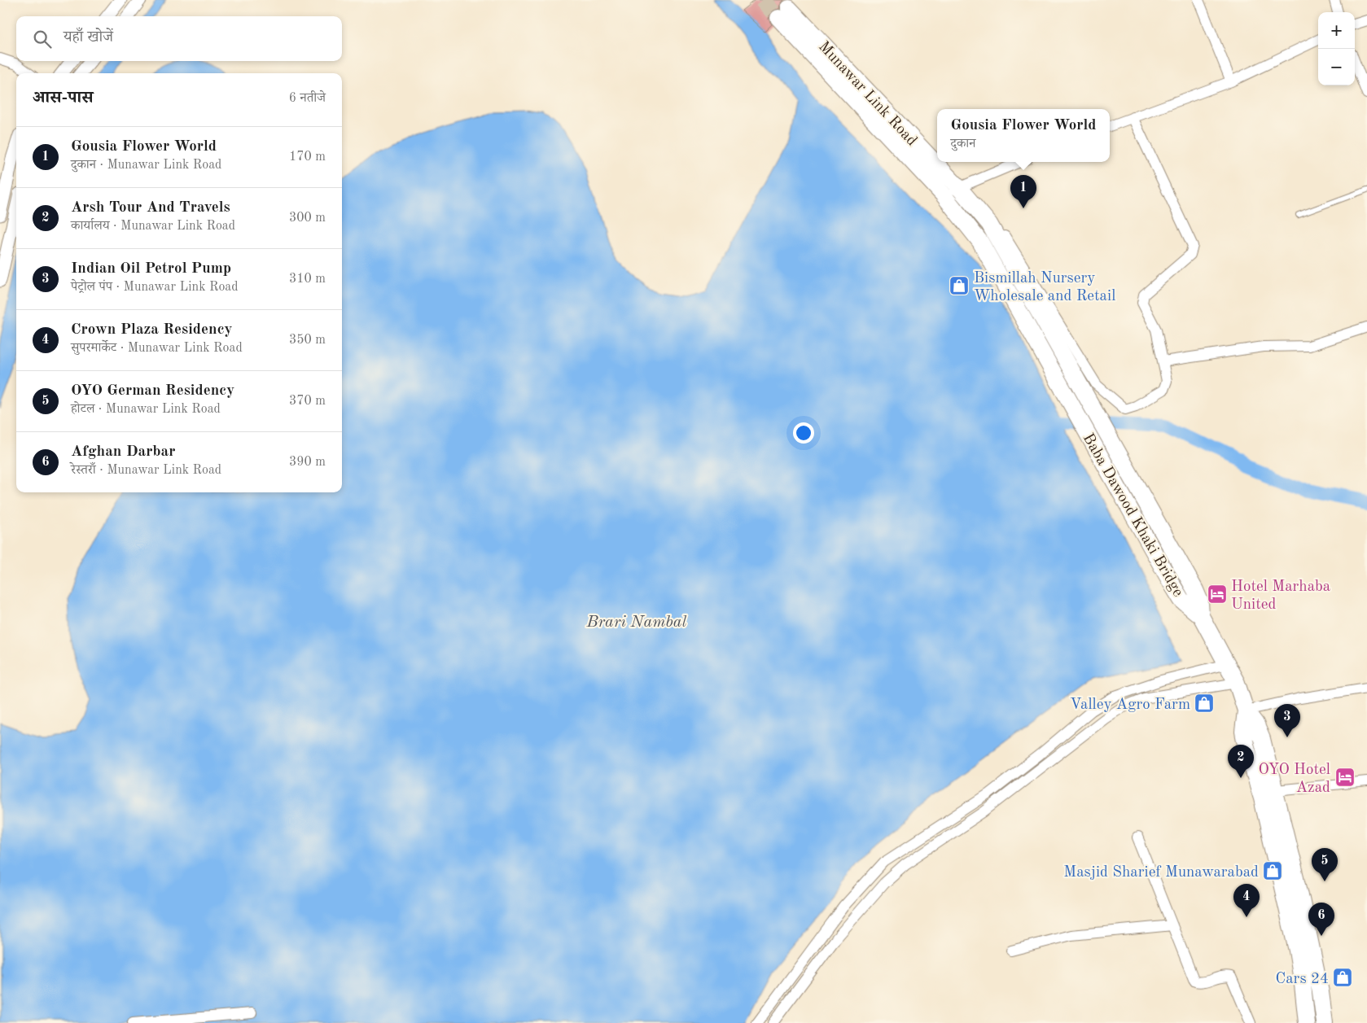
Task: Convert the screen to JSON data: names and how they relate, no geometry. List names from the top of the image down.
{
  "streets": {
    "main road": ["Munawar Link Road", "Baba Dawood Khaki Bridge"]
  },
  "crossings": [
    ["Munawar Link Road", "Baba Dawood Khaki Bridge"]
  ],
  "water": ["Brari Nambal"],
  "places": {
    "shop": [
      "Bismillah Nursery Wholesale and Retail",
      "Valley Agro Farm",
      "Masjid Sharief Munawarabad",
      "Cars 24"
    ],
    "hotel": ["Hotel Marhaba United", "OYO Hotel Azad"]
  },
  "page": {
    "map_buttons": ["+", "−"],
    "search": "यहाँ खोजें",
    "heading": ["आस-पास", "6 नतीजे"],
    "popup": ["Gousia Flower World", "दुकान"],
    "list": [
      {
        "mark": "1",
        "name": "Gousia Flower World",
        "note": "दुकान · Munawar Link Road",
        "value": "170 m"
      },
      {
        "mark": "2",
        "name": "Arsh Tour And Travels",
        "note": "कार्यालय · Munawar Link Road",
        "value": "300 m"
      },
      {
        "mark": "3",
        "name": "Indian Oil Petrol Pump",
        "note": "पेट्रोल पंप · Munawar Link Road",
        "value": "310 m"
      },
      {
        "mark": "4",
        "name": "Crown Plaza Residency",
        "note": "सुपरमार्केट · Munawar Link Road",
        "value": "350 m"
      },
      {
        "mark": "5",
        "name": "OYO German Residency",
        "note": "होटल · Munawar Link Road",
        "value": "370 m"
      },
      {
        "mark": "6",
        "name": "Afghan Darbar",
        "note": "रेस्तराँ · Munawar Link Road",
        "value": "390 m"
      }
    ],
    "pins": [
      "1",
      "3",
      "2",
      "5",
      "4",
      "6"
    ]
  }
}
